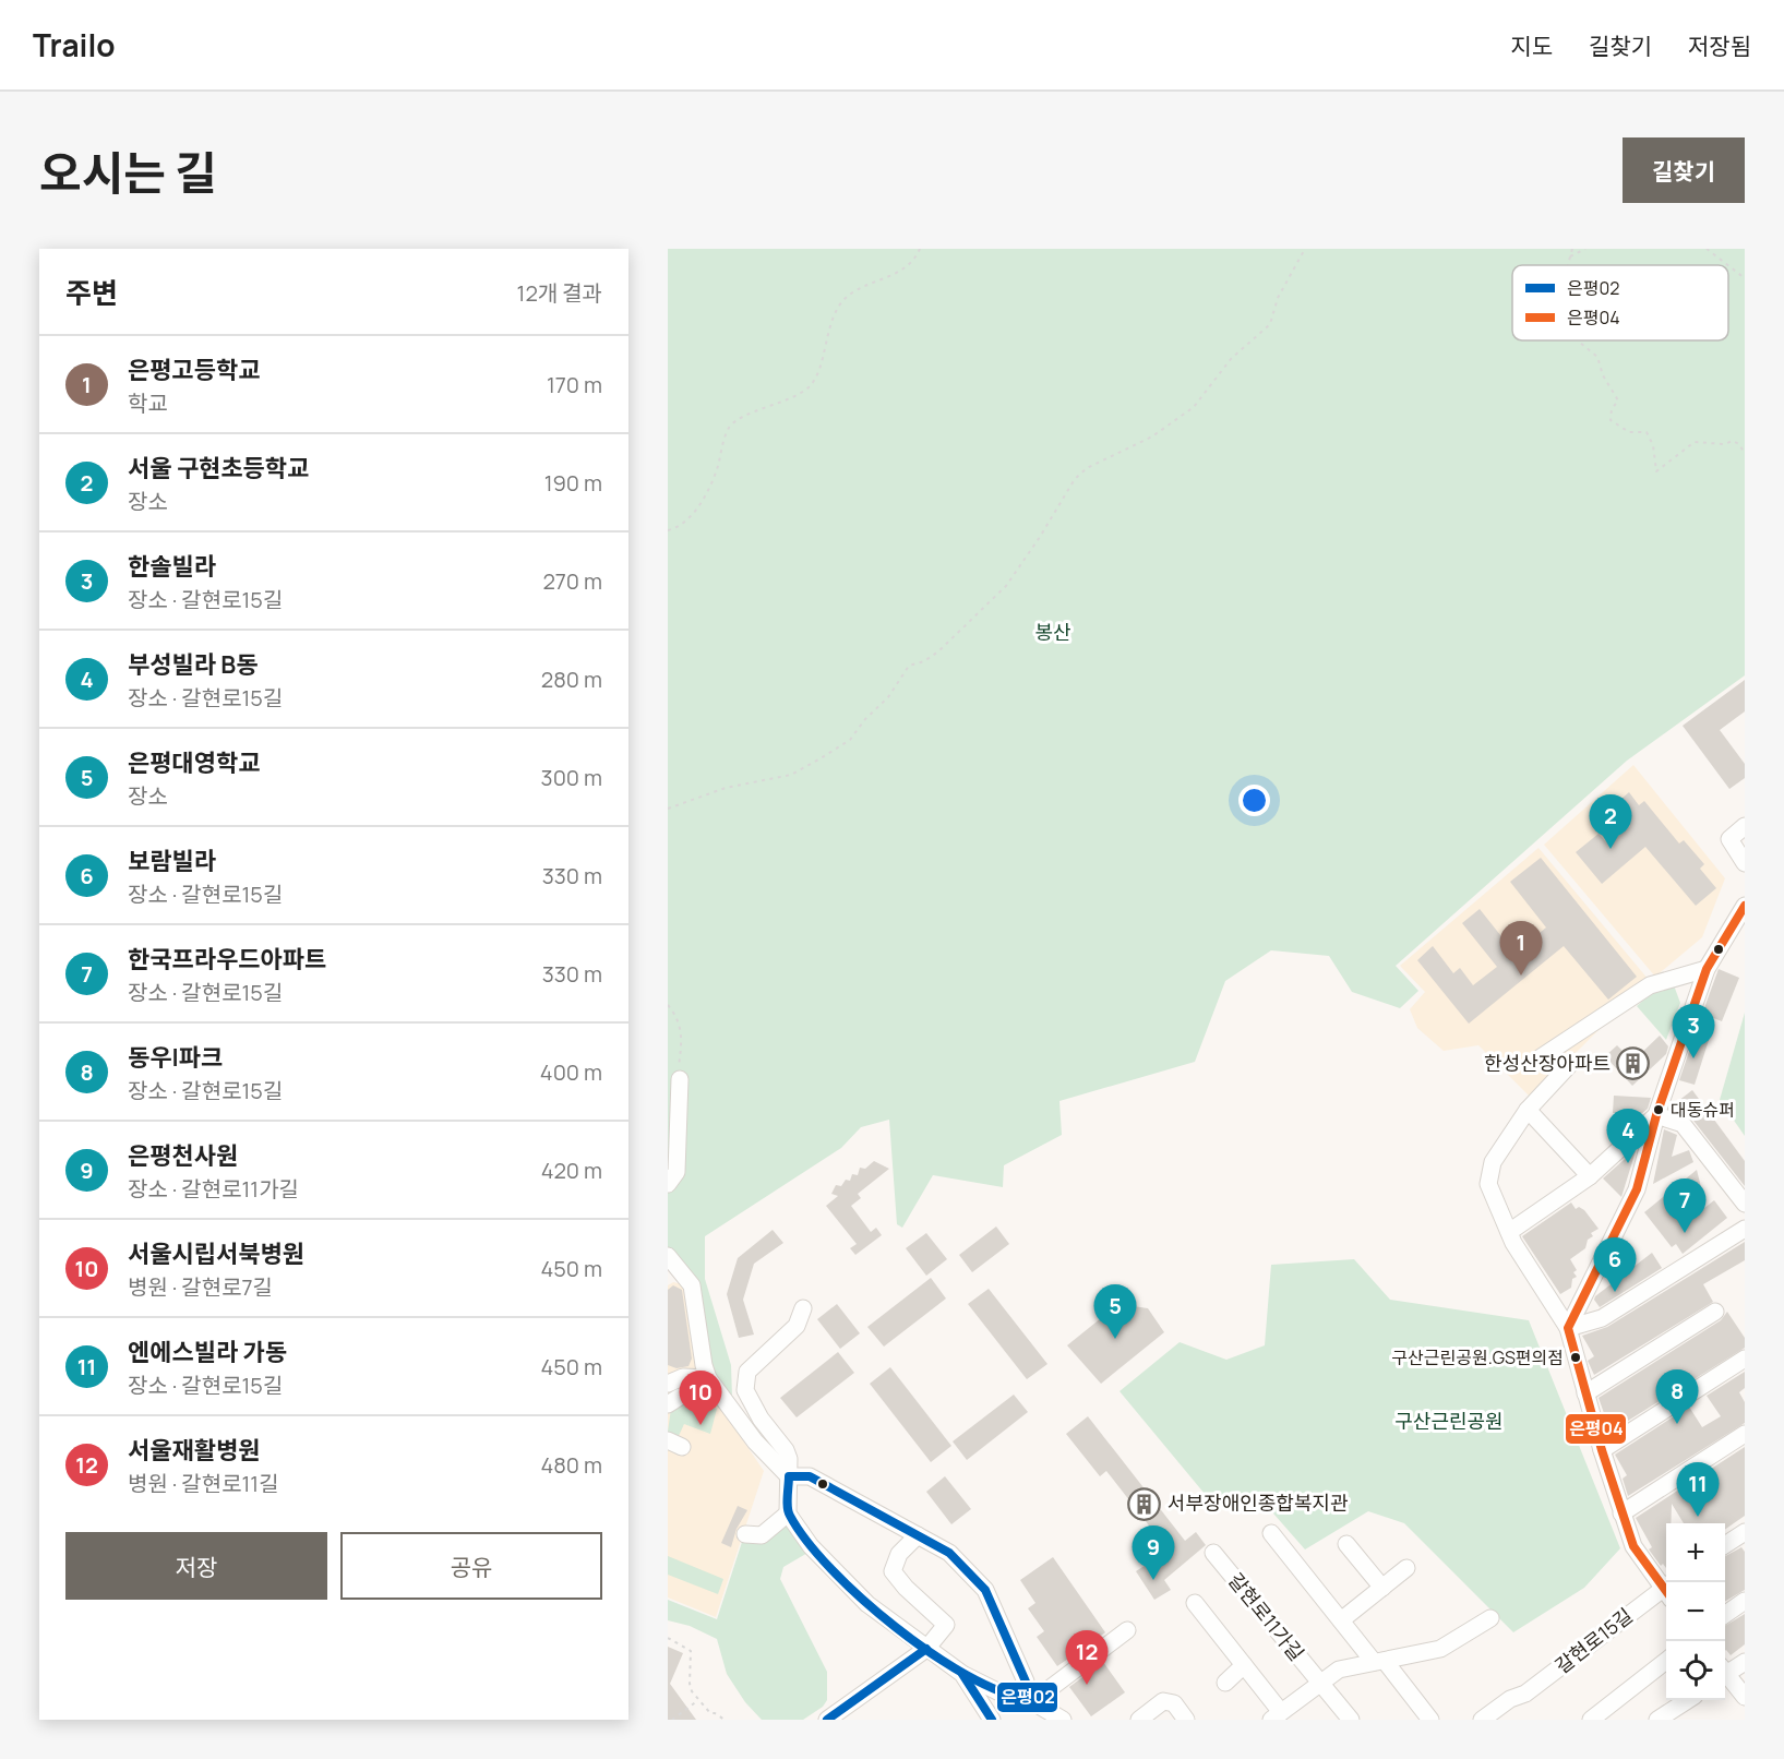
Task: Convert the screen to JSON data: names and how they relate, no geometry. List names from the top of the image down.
{
  "streets": {
    "street": ["갈현로11가길", "갈현로15길"]
  },
  "parks": ["봉산", "구산근린공원"],
  "places": {
    "building": ["한성산장아파트", "서부장애인종합복지관"],
    "other": ["대동슈퍼", "구산근린공원.GS편의점"]
  },
  "lines": ["transit line 은평04", "transit line 은평02"],
  "legend": ["은평02", "은평04"],
  "page": {
    "header": "Trailo",
    "nav": ["지도", "길찾기", "저장됨"],
    "title": "오시는 길",
    "buttons": [
      "길찾기",
      ["저장", "공유"]
    ],
    "heading": ["주변", "12개 결과"],
    "list": [
      {
        "mark": "1",
        "name": "은평고등학교",
        "note": "학교",
        "value": "170 m"
      },
      {
        "mark": "2",
        "name": "서울 구현초등학교",
        "note": "장소",
        "value": "190 m"
      },
      {
        "mark": "3",
        "name": "한솔빌라",
        "note": "장소 · 갈현로15길",
        "value": "270 m"
      },
      {
        "mark": "4",
        "name": "부성빌라 B동",
        "note": "장소 · 갈현로15길",
        "value": "280 m"
      },
      {
        "mark": "5",
        "name": "은평대영학교",
        "note": "장소",
        "value": "300 m"
      },
      {
        "mark": "6",
        "name": "보람빌라",
        "note": "장소 · 갈현로15길",
        "value": "330 m"
      },
      {
        "mark": "7",
        "name": "한국프라우드아파트",
        "note": "장소 · 갈현로15길",
        "value": "330 m"
      },
      {
        "mark": "8",
        "name": "동우I파크",
        "note": "장소 · 갈현로15길",
        "value": "400 m"
      },
      {
        "mark": "9",
        "name": "은평천사원",
        "note": "장소 · 갈현로11가길",
        "value": "420 m"
      },
      {
        "mark": "10",
        "name": "서울시립서북병원",
        "note": "병원 · 갈현로7길",
        "value": "450 m"
      },
      {
        "mark": "11",
        "name": "엔에스빌라 가동",
        "note": "장소 · 갈현로15길",
        "value": "450 m"
      },
      {
        "mark": "12",
        "name": "서울재활병원",
        "note": "병원 · 갈현로11길",
        "value": "480 m"
      }
    ],
    "pins": [
      "2",
      "1",
      "3",
      "4",
      "7",
      "6",
      "5",
      "8",
      "10",
      "11",
      "9",
      "12"
    ],
    "map_buttons": ["+", "−"]
  }
}
